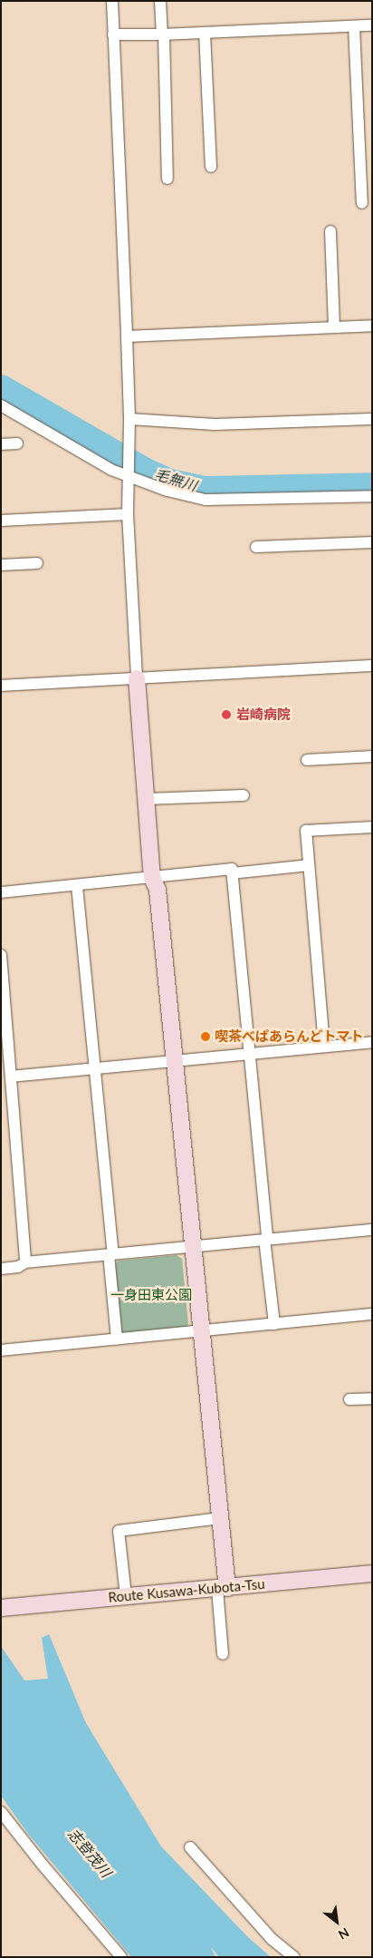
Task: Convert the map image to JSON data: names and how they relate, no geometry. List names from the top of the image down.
{
  "streets": {
    "street": ["Route Kusawa-Kubota-Tsu"]
  },
  "water": ["毛無川", "志登茂川"],
  "parks": ["一身田東公園"],
  "places": ["岩崎病院", "喫茶べぱあらんどトマト"],
  "north": "bottom right"
}
